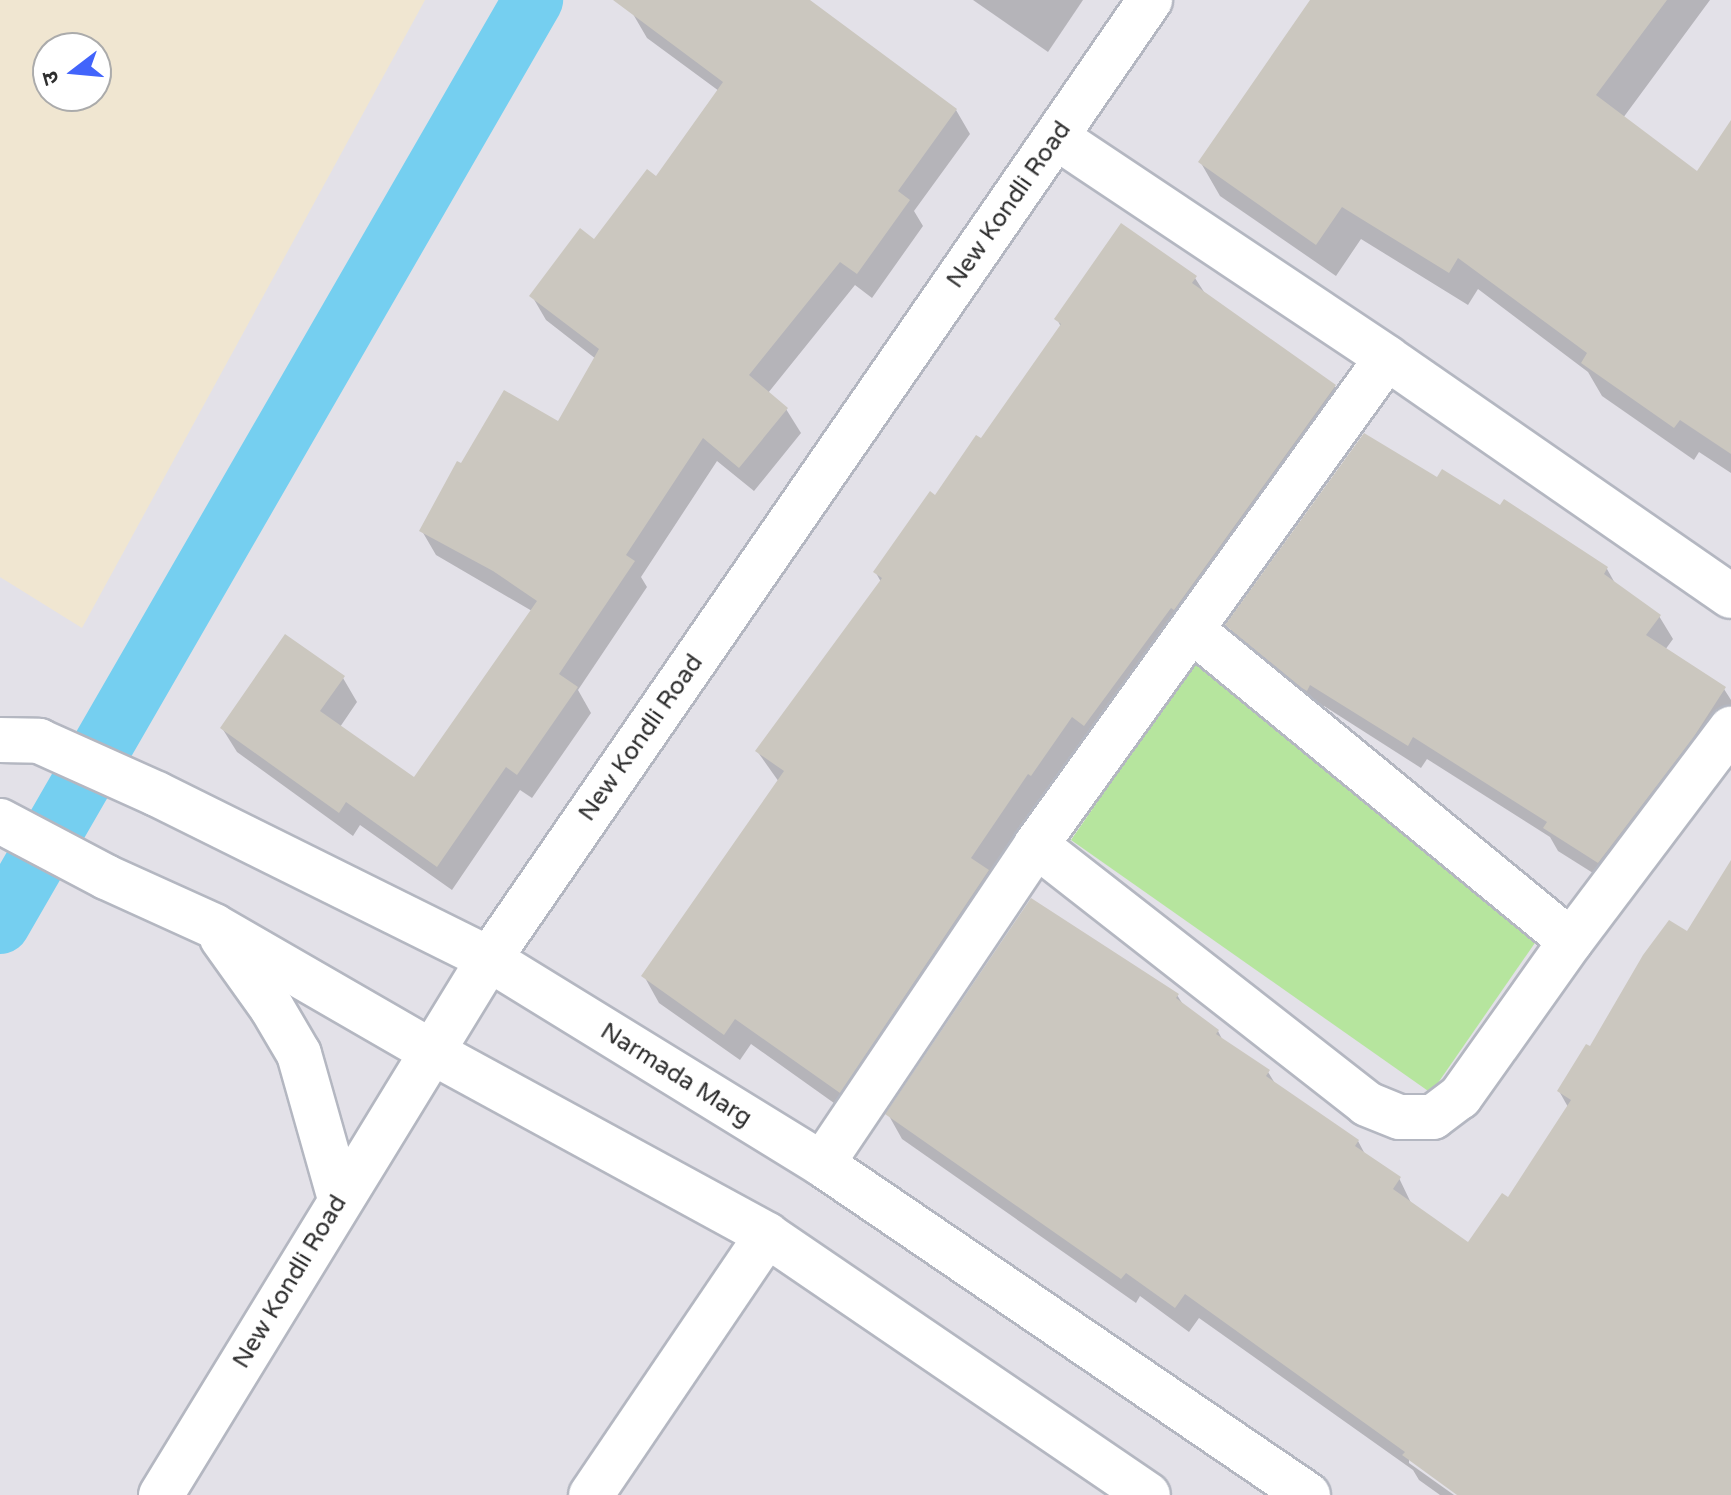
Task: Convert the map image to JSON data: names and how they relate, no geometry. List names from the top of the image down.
{
  "streets": {
    "street": ["New Kondli Road", "Narmada Marg"]
  },
  "crossings": [
    ["New Kondli Road", "Narmada Marg"]
  ],
  "north": "left"
}
